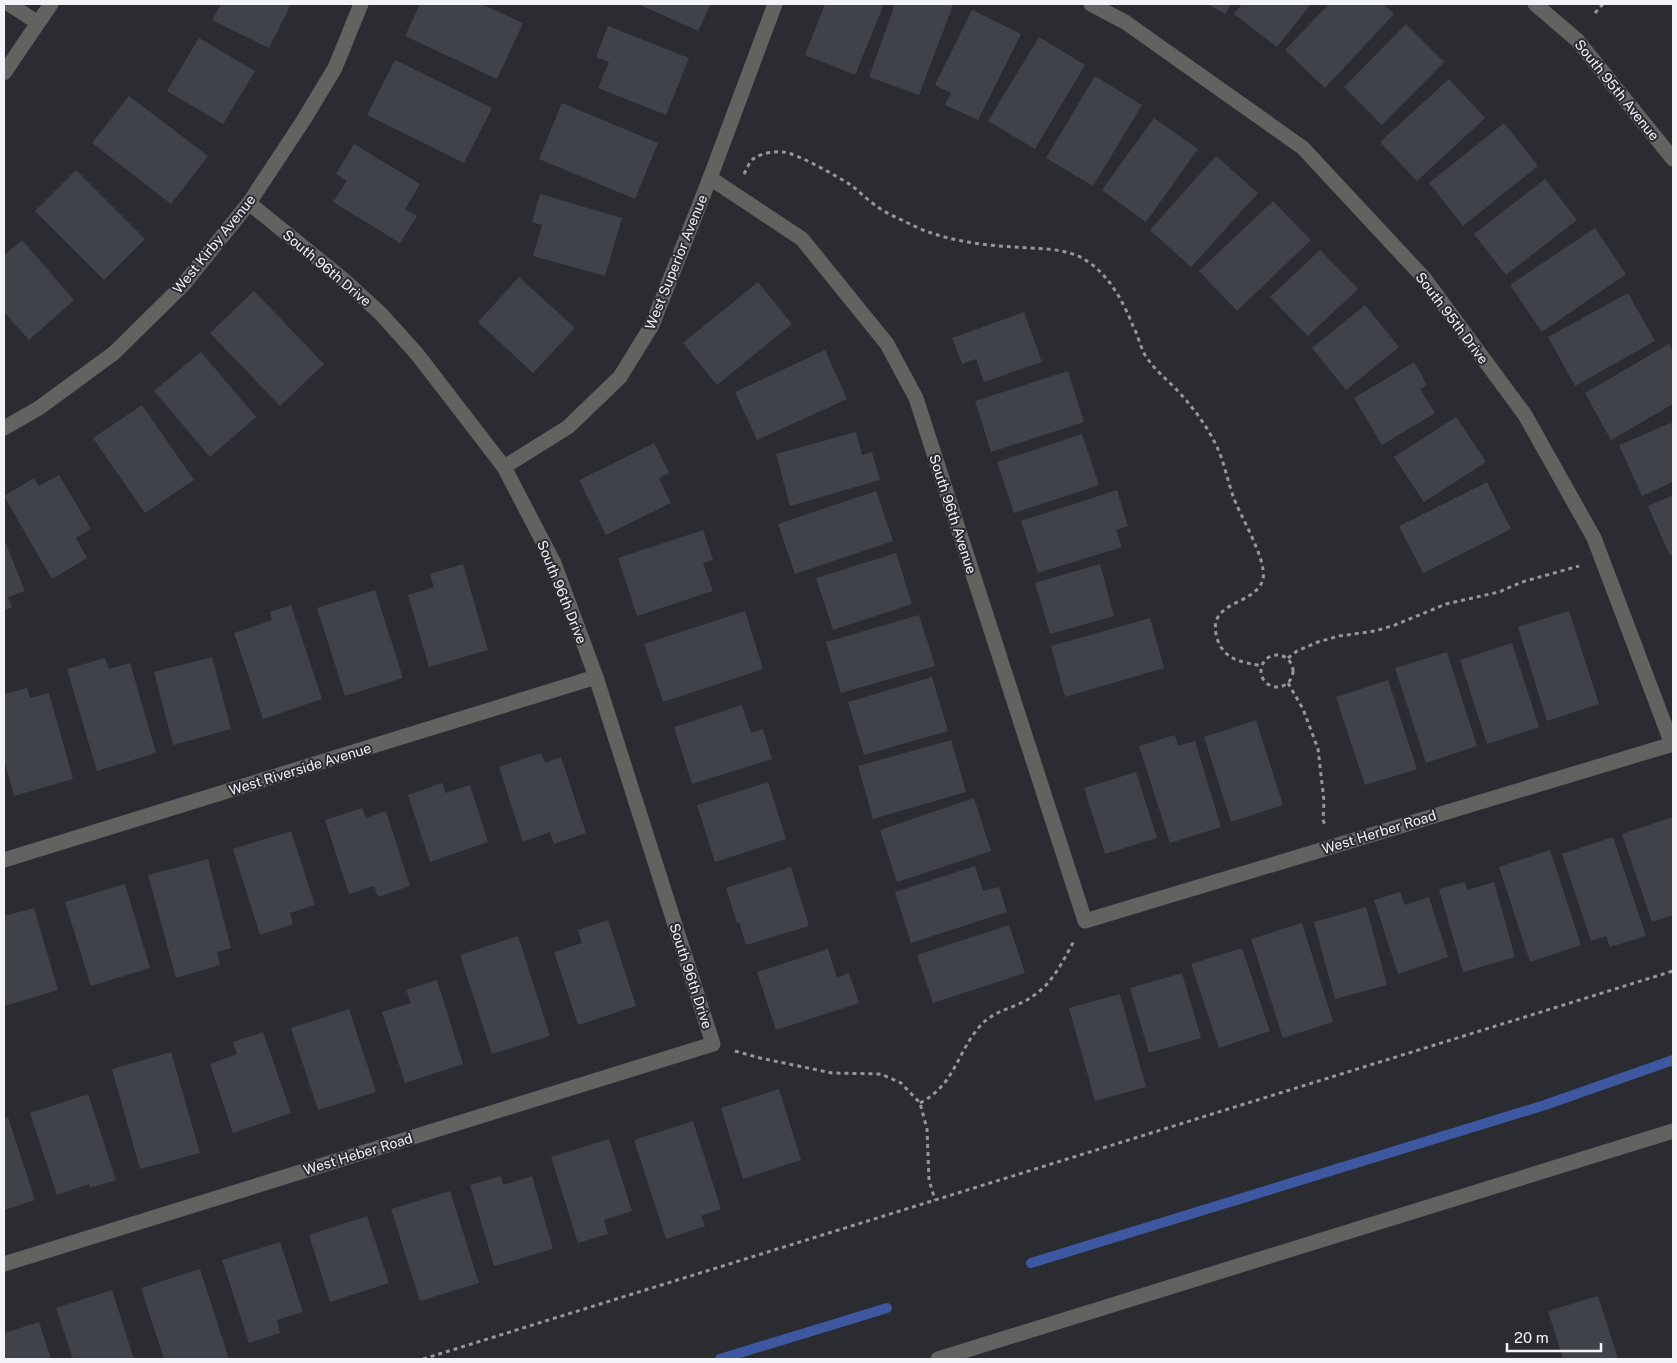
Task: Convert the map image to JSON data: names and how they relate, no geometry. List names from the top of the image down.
{
  "streets": {
    "street": [
      "South 95th Avenue",
      "West Kirby Avenue",
      "West Superior Avenue",
      "South 96th Drive",
      "South 95th Drive",
      "South 96th Avenue",
      "West Riverside Avenue",
      "West Herber Road",
      "West Heber Road"
    ]
  },
  "crossings": [
    ["West Kirby Avenue", "South 96th Drive"],
    ["West Superior Avenue", "South 96th Drive"],
    ["West Superior Avenue", "South 96th Avenue"],
    ["South 96th Drive", "West Riverside Avenue"],
    ["South 96th Drive", "West Heber Road"],
    ["South 95th Drive", "West Herber Road"],
    ["South 96th Avenue", "West Herber Road"]
  ],
  "scale_bar": "20 m"
}
